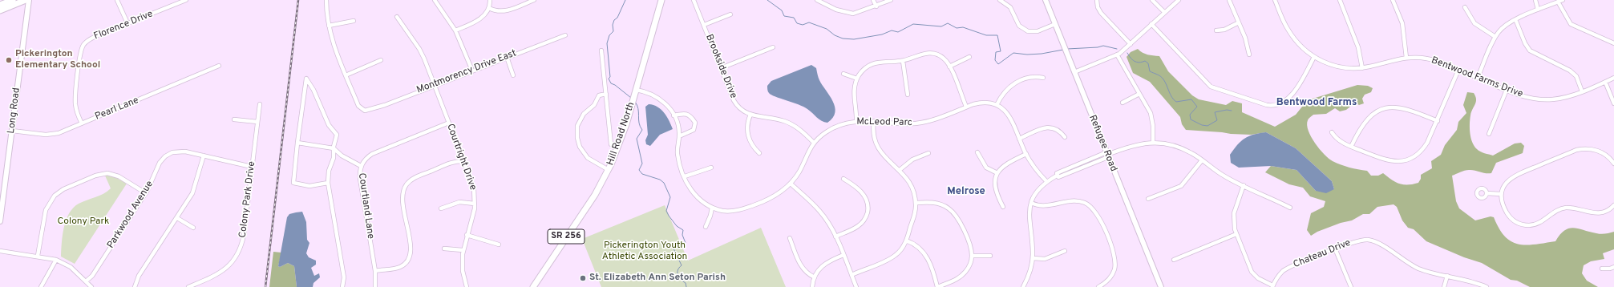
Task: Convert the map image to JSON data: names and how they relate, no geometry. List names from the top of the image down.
{
  "streets": {
    "main road": [
      "Long Road",
      "Hill Road North",
      "Refugee Road",
      "SR 256"
    ],
    "street": [
      "Florence Drive",
      "Brookside Drive",
      "Montmorency Drive East",
      "Bentwood Farms Drive",
      "Pearl Lane",
      "McLeod Parc",
      "Courtright Drive",
      "Colony Park Drive",
      "Courtland Lane",
      "Parkwood Avenue",
      "Chateau Drive"
    ]
  },
  "crossings": [
    ["Florence Drive", "Pearl Lane"],
    ["Brookside Drive", "McLeod Parc"],
    ["Montmorency Drive East", "Courtright Drive"],
    ["Pearl Lane", "Long Road"],
    ["McLeod Parc", "Hill Road North"],
    ["Courtright Drive", "Courtland Lane"],
    ["Colony Park Drive", "Parkwood Avenue"]
  ],
  "districts": ["Bentwood Farms", "Melrose"],
  "parks": ["Colony Park", "Pickerington Youth Athletic Association"],
  "places": ["Pickerington Elementary School", "St. Elizabeth Ann Seton Parish"]
}
